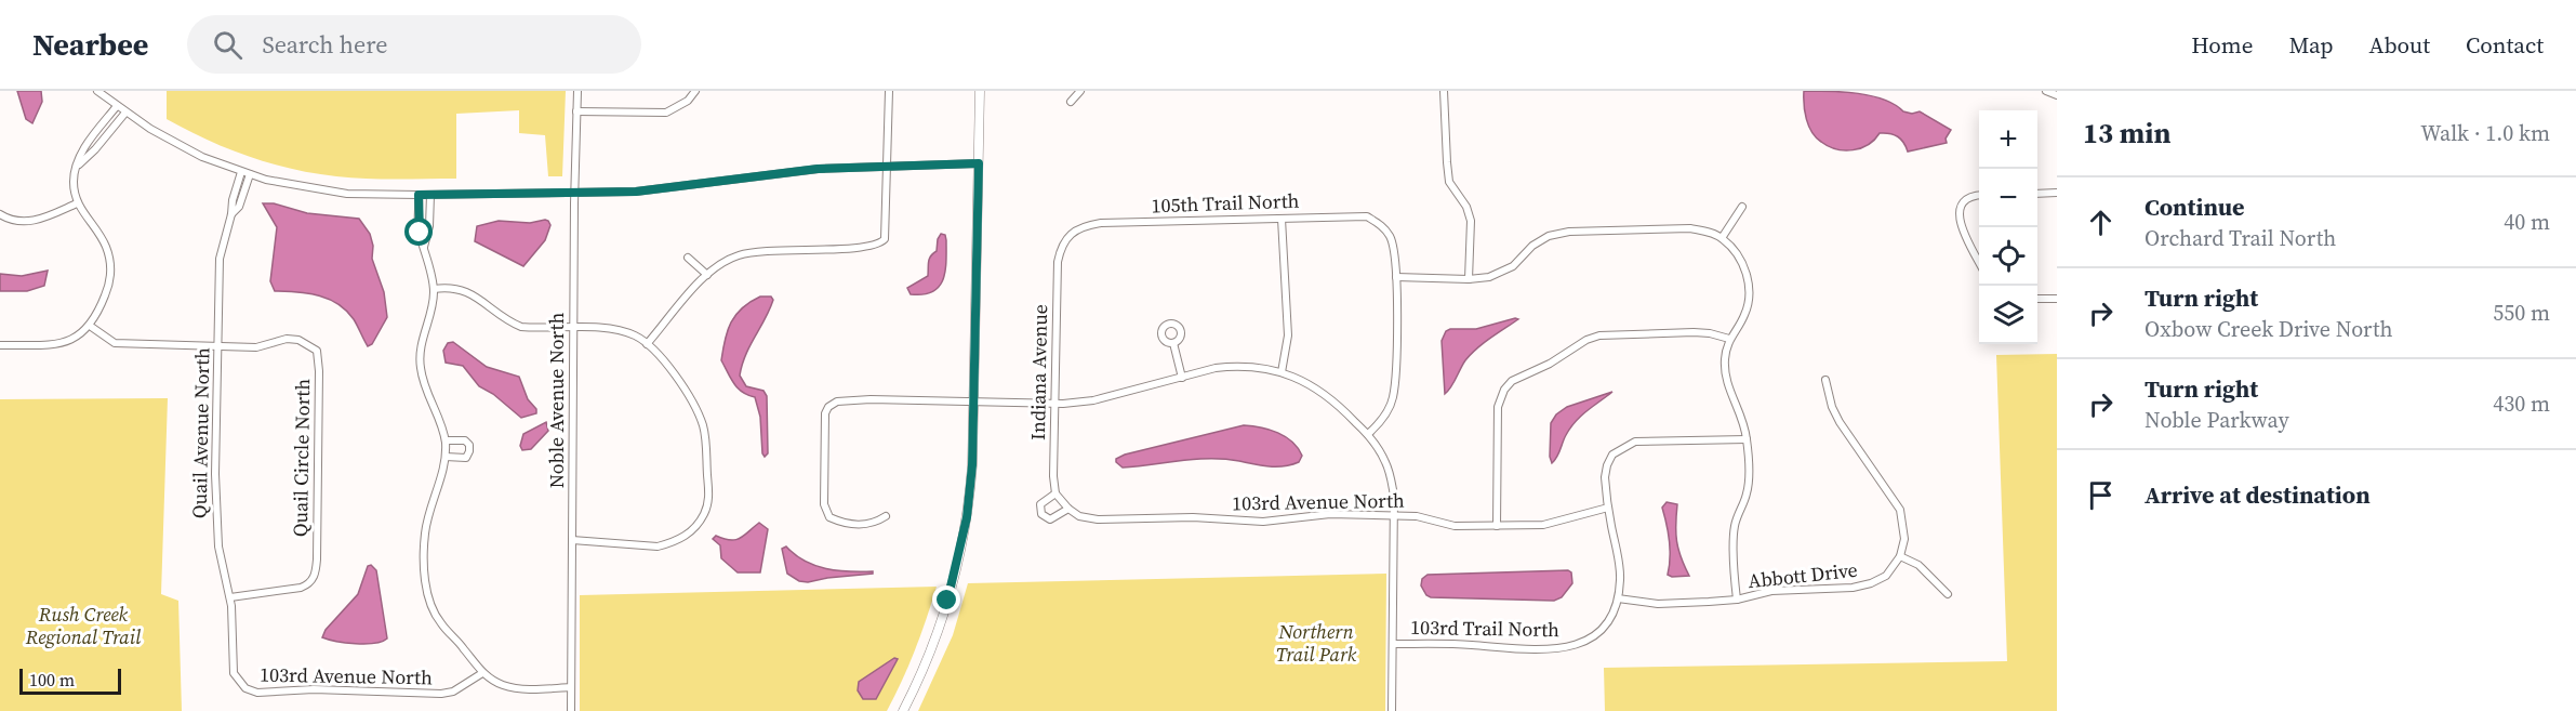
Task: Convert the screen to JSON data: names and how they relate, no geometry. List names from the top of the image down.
{
  "streets": {
    "street": [
      "105th Trail North",
      "Indiana Avenue",
      "Noble Avenue North",
      "Quail Avenue North",
      "Quail Circle North",
      "103rd Avenue North",
      "Abbott Drive",
      "103rd Trail North"
    ]
  },
  "crossings": [
    ["105th Trail North", "Indiana Avenue"],
    ["Quail Avenue North", "Quail Circle North"],
    ["Quail Avenue North", "103rd Avenue North"],
    ["103rd Avenue North", "103rd Trail North"],
    ["Abbott Drive", "103rd Trail North"]
  ],
  "parks": ["Rush Creek Regional Trail", "Northern Trail Park"],
  "scale_bar": "100 m",
  "page": {
    "header": "Nearbee",
    "search": "Search here",
    "nav": [
      "Home",
      "Map",
      "About",
      "Contact"
    ],
    "heading": ["13 min", "Walk · 1.0 km"],
    "map_buttons": ["+", "−"],
    "list": [
      ["Continue", "Orchard Trail North", "40 m"],
      ["Turn right", "Oxbow Creek Drive North", "550 m"],
      ["Turn right", "Noble Parkway", "430 m"],
      "Arrive at destination"
    ],
    "scale": "100 m"
  }
}
